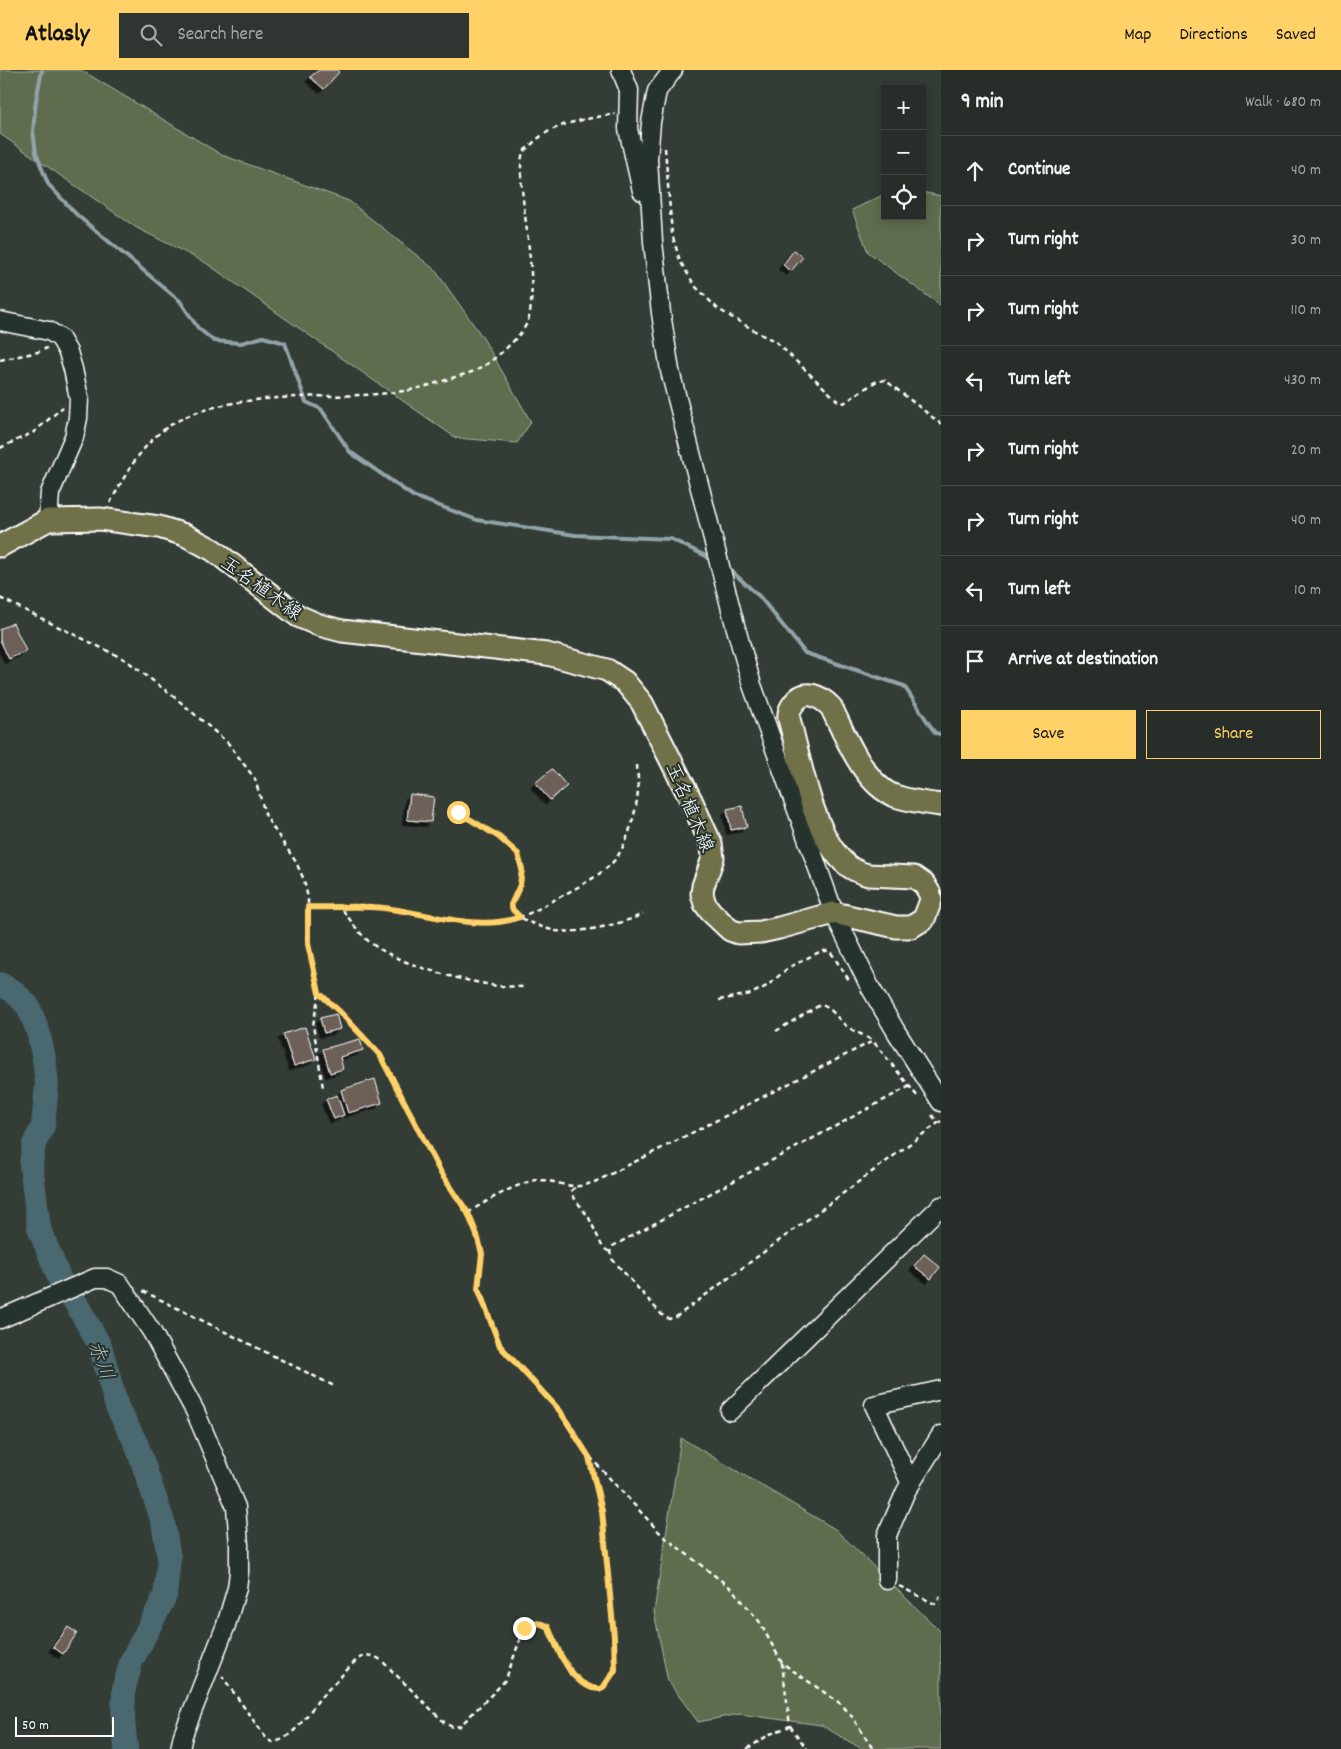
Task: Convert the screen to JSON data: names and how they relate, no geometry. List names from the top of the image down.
{
  "streets": {
    "main road": ["玉名植木線"]
  },
  "water": ["赤川"],
  "scale_bar": "50 m",
  "page": {
    "header": "Atlasly",
    "search": "Search here",
    "nav": ["Map", "Directions", "Saved"],
    "heading": ["9 min", "Walk · 680 m"],
    "map_buttons": ["+", "−"],
    "list": [
      ["Continue", "40 m"],
      ["Turn right", "30 m"],
      ["Turn right", "110 m"],
      ["Turn left", "430 m"],
      ["Turn right", "20 m"],
      ["Turn right", "40 m"],
      ["Turn left", "10 m"],
      "Arrive at destination"
    ],
    "buttons": ["Save", "Share"],
    "scale": "50 m"
  }
}
